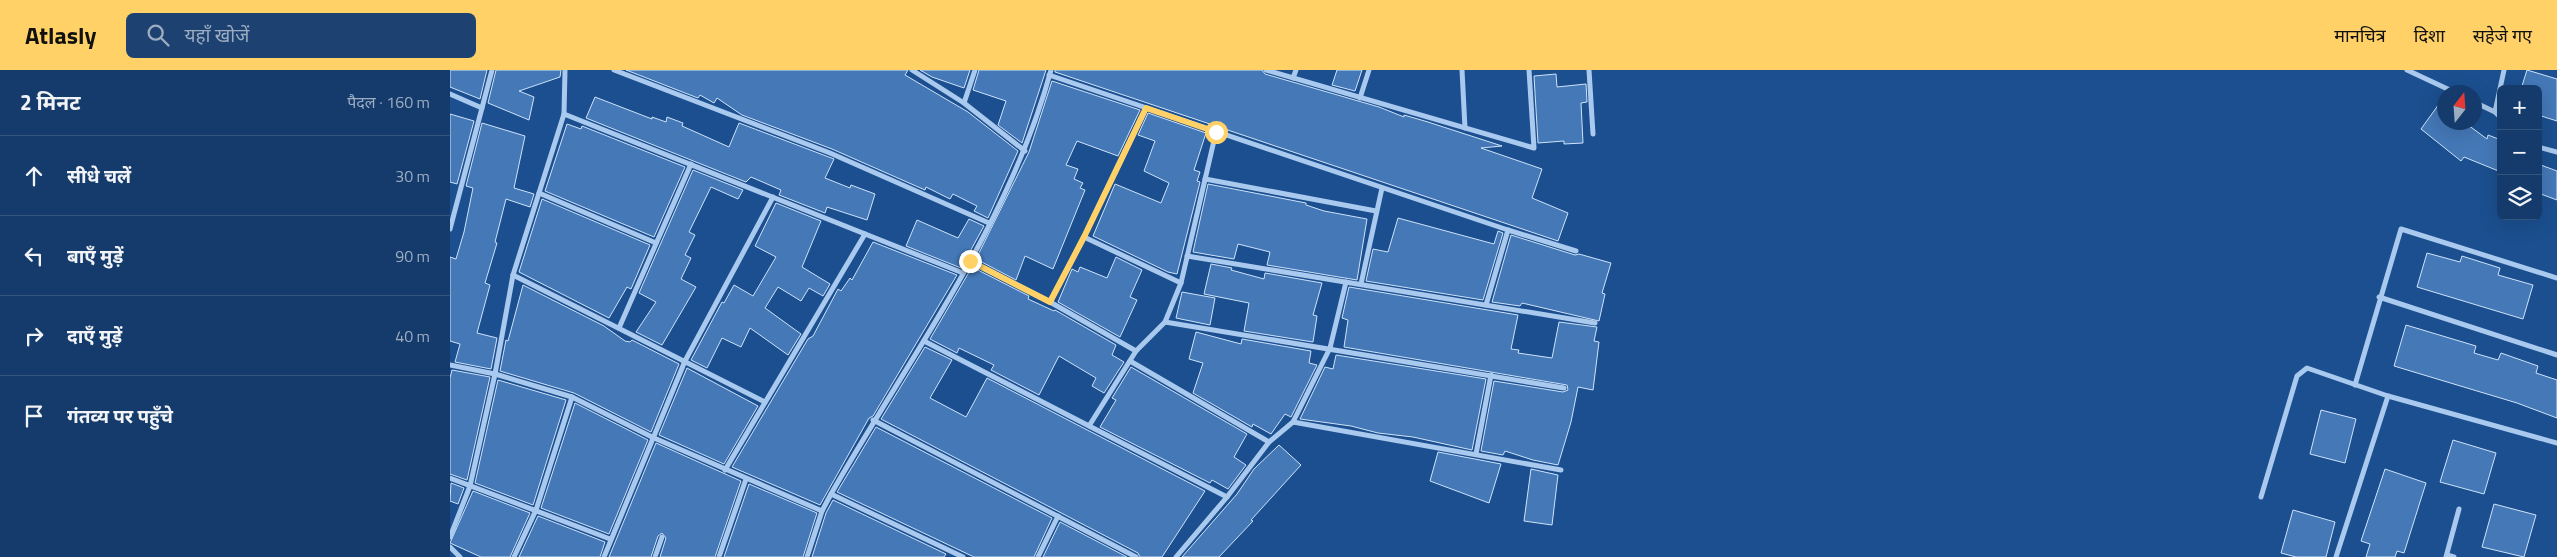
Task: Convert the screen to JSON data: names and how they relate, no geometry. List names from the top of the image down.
{
  "north": "top",
  "page": {
    "header": "Atlasly",
    "search": "यहाँ खोजें",
    "nav": ["मानचित्र", "दिशा", "सहेजे गए"],
    "heading": ["2 मिनट", "पैदल · 160 m"],
    "map_buttons": ["+", "−"],
    "list": [
      ["सीधे चलें", "30 m"],
      ["बाएँ मुड़ें", "90 m"],
      ["दाएँ मुड़ें", "40 m"],
      "गंतव्य पर पहुँचे"
    ]
  }
}
